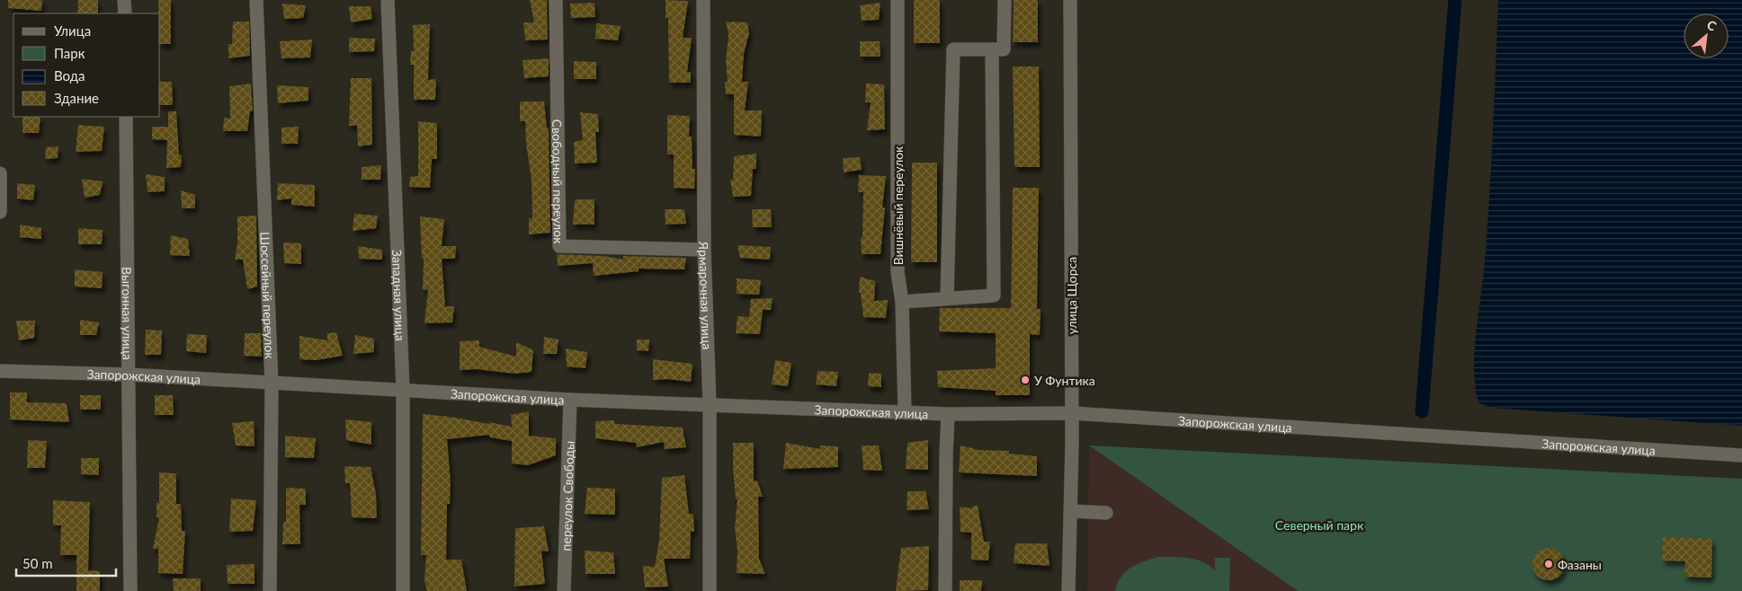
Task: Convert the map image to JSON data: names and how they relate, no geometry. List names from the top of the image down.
{
  "streets": {
    "street": [
      "Свободный переулок",
      "Вишнёвый переулок",
      "Шоссейный переулок",
      "Западная улица",
      "Ярмарочная улица",
      "улица Щорса",
      "Выгонная улица",
      "Запорожская улица",
      "переулок Свободы"
    ]
  },
  "crossings": [
    ["Свободный переулок", "Ярмарочная улица"],
    ["Вишнёвый переулок", "Запорожская улица"],
    ["Шоссейный переулок", "Запорожская улица"],
    ["Западная улица", "Запорожская улица"],
    ["Ярмарочная улица", "Запорожская улица"],
    ["улица Щорса", "Запорожская улица"],
    ["Выгонная улица", "Запорожская улица"],
    ["Запорожская улица", "переулок Свободы"]
  ],
  "parks": ["Северный парк"],
  "places": ["У Фунтика", "Фазаны"],
  "legend": [
    "Улица",
    "Парк",
    "Вода",
    "Здание"
  ],
  "scale_bar": "50 m",
  "north": "top right"
}
